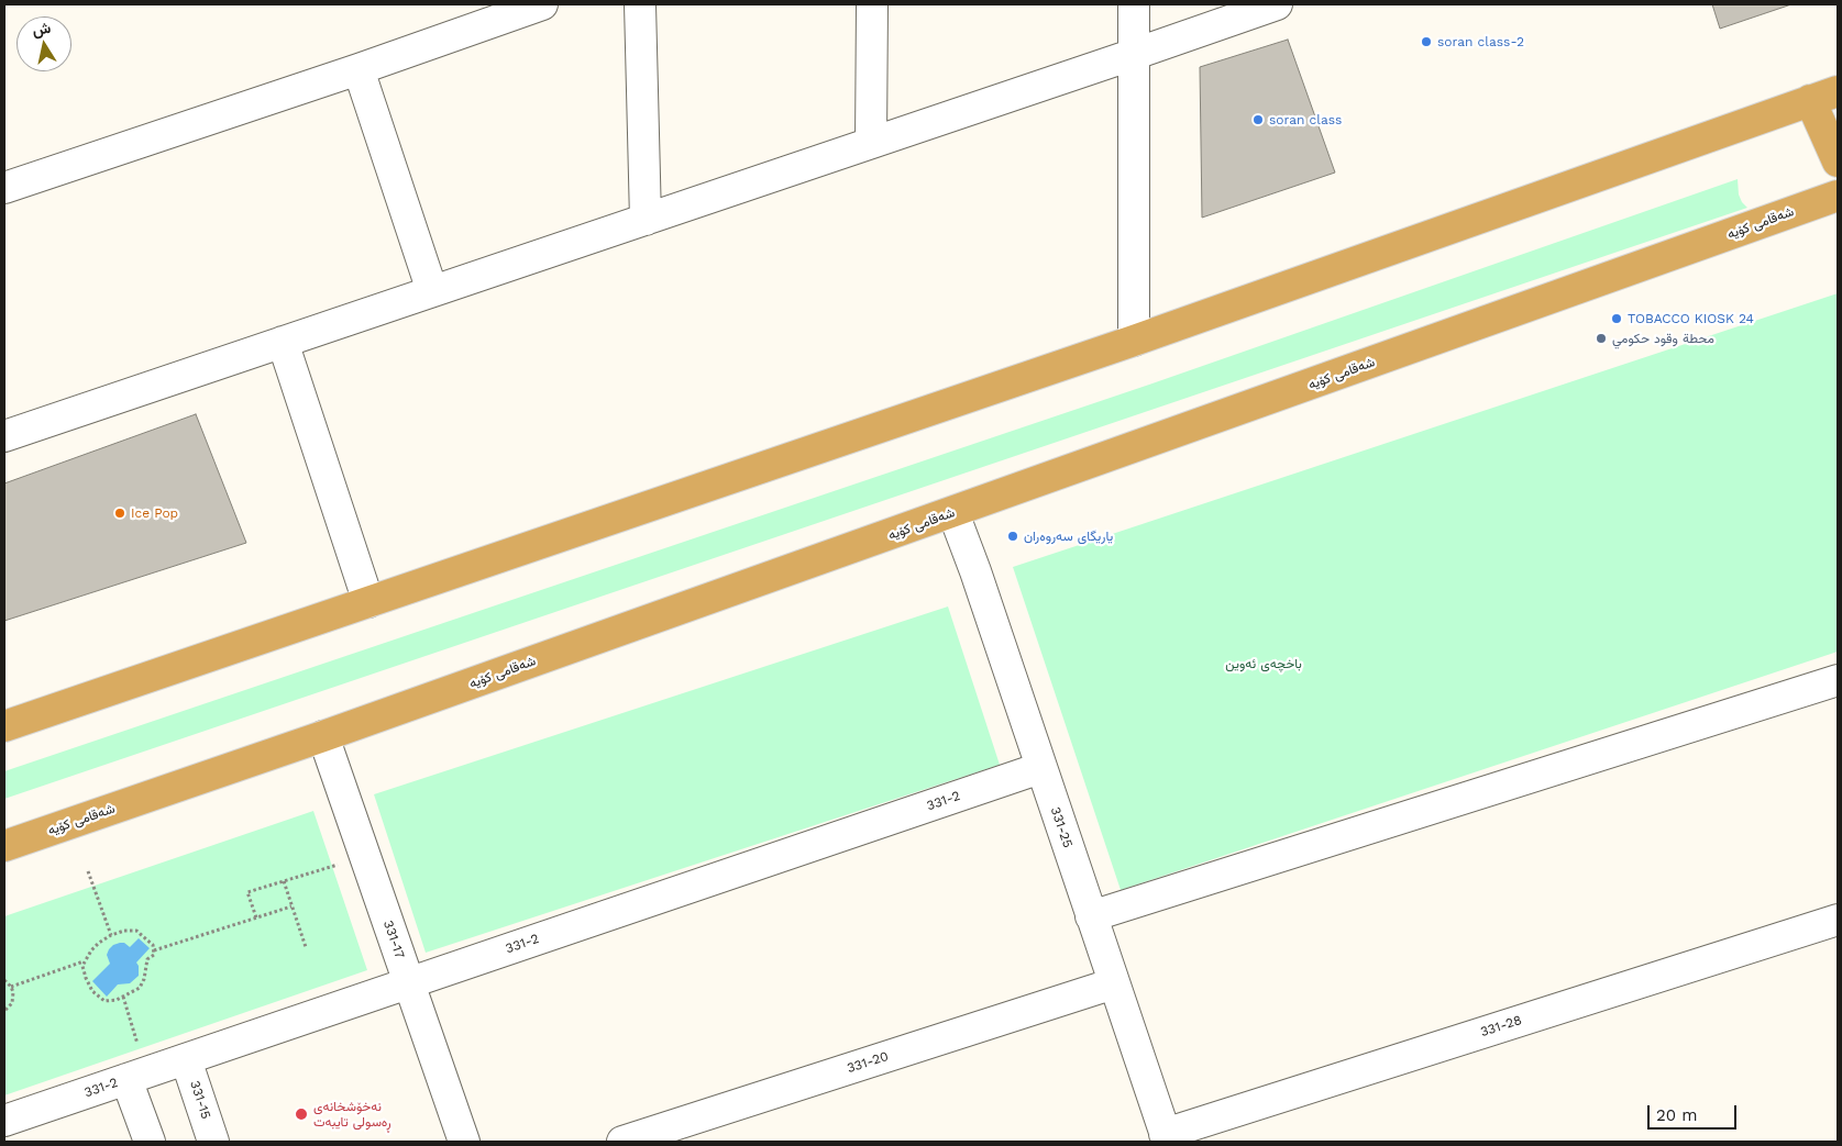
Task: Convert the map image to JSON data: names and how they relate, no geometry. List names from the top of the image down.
{
  "streets": {
    "highway": ["شەقامی کۆیە"],
    "street": [
      "331-2",
      "331-25",
      "331-17",
      "331-28",
      "331-20",
      "331-15"
    ]
  },
  "crossings": [
    ["شەقامی کۆیە", "331-25"],
    ["شەقامی کۆیە", "331-17"],
    ["331-2", "331-25"],
    ["331-2", "331-17"],
    ["331-2", "331-15"],
    ["331-25", "331-28"],
    ["331-25", "331-20"]
  ],
  "parks": ["باخچەی ئەوین"],
  "places": [
    "soran class-2",
    "soran class",
    "TOBACCO KIOSK 24",
    "محطة وقود حكومي",
    "Ice Pop",
    "یاریگای سەروەران",
    "نەخۆشخانەی ڕەسولی تایبەت"
  ],
  "scale_bar": "20 m",
  "north": "top"
}
